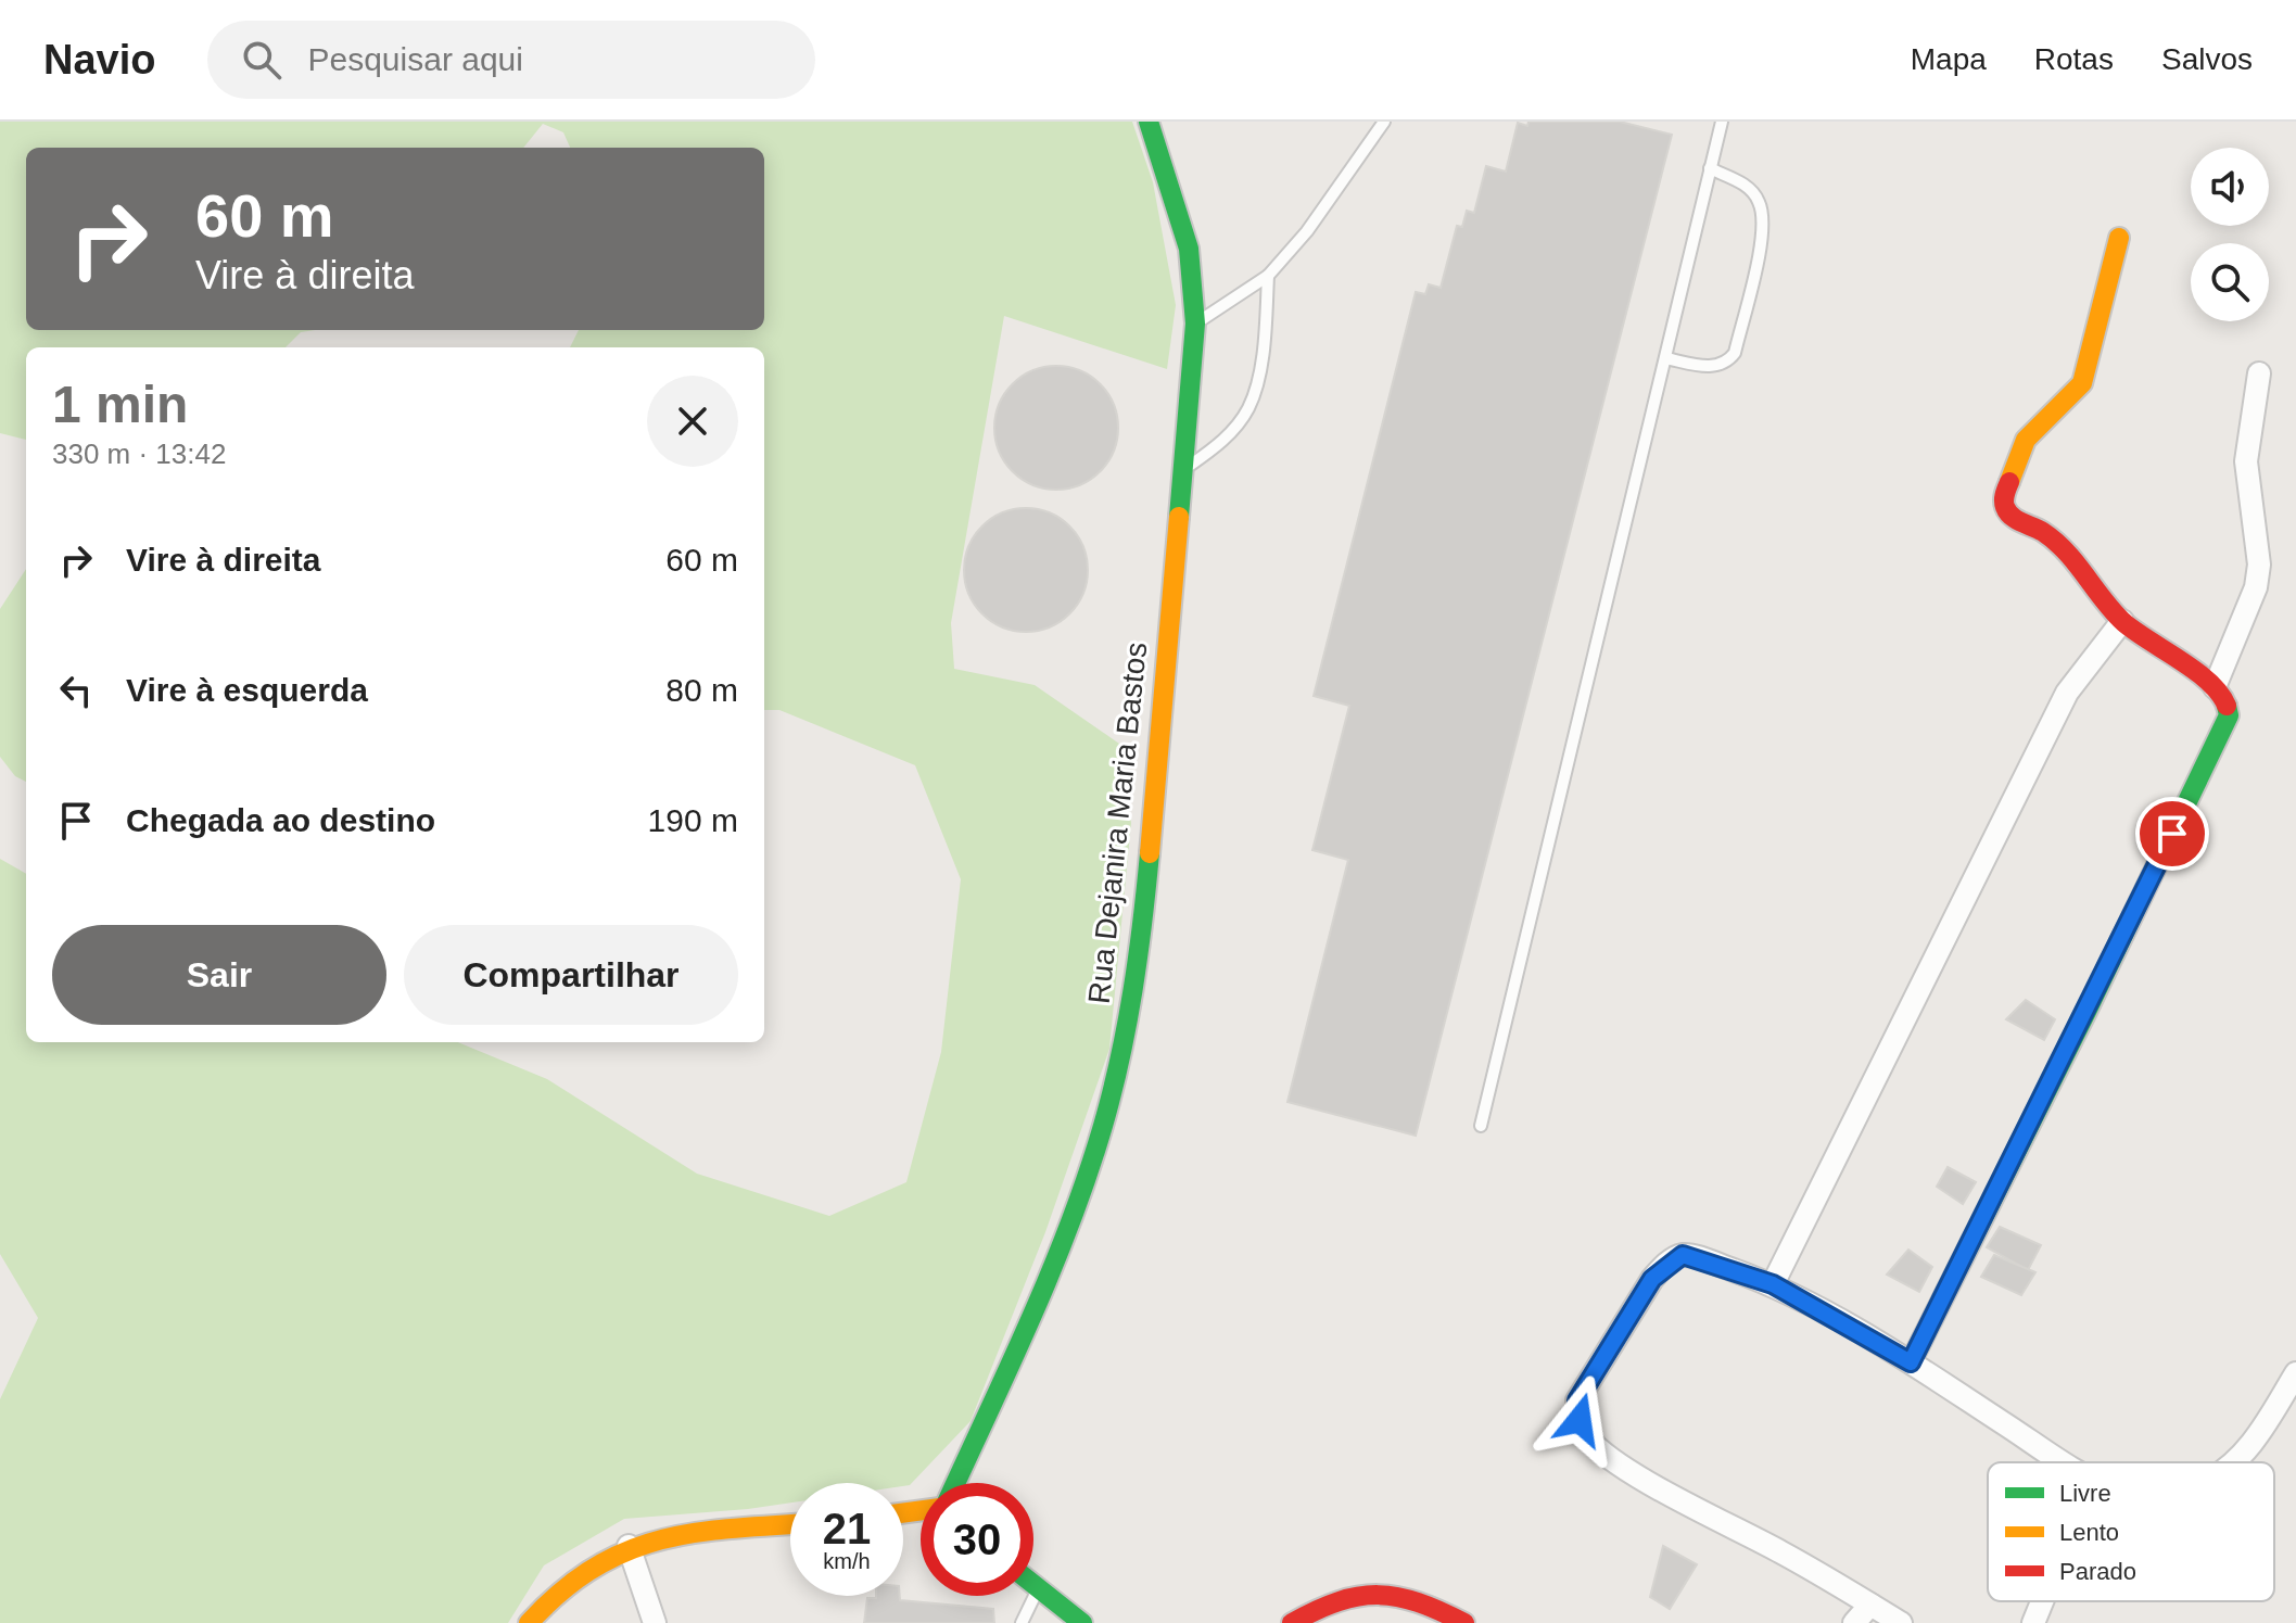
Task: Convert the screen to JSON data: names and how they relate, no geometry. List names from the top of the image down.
{
  "streets": {
    "main road": ["Rua Dejanira Maria Bastos"]
  },
  "legend": ["Livre", "Lento", "Parado"],
  "page": {
    "header": "Navio",
    "search": "Pesquisar aqui",
    "nav": ["Mapa", "Rotas", "Salvos"],
    "turn": ["60 m", "Vire à direita"],
    "heading": ["1 min", "330 m · 13:42"],
    "list": [
      {
        "name": "Vire à direita",
        "value": "60 m"
      },
      {
        "name": "Vire à esquerda",
        "value": "80 m"
      },
      {
        "name": "Chegada ao destino",
        "value": "190 m"
      }
    ],
    "buttons": ["Sair", "Compartilhar"],
    "speed": "21 km/h",
    "limit": "30"
  }
}
